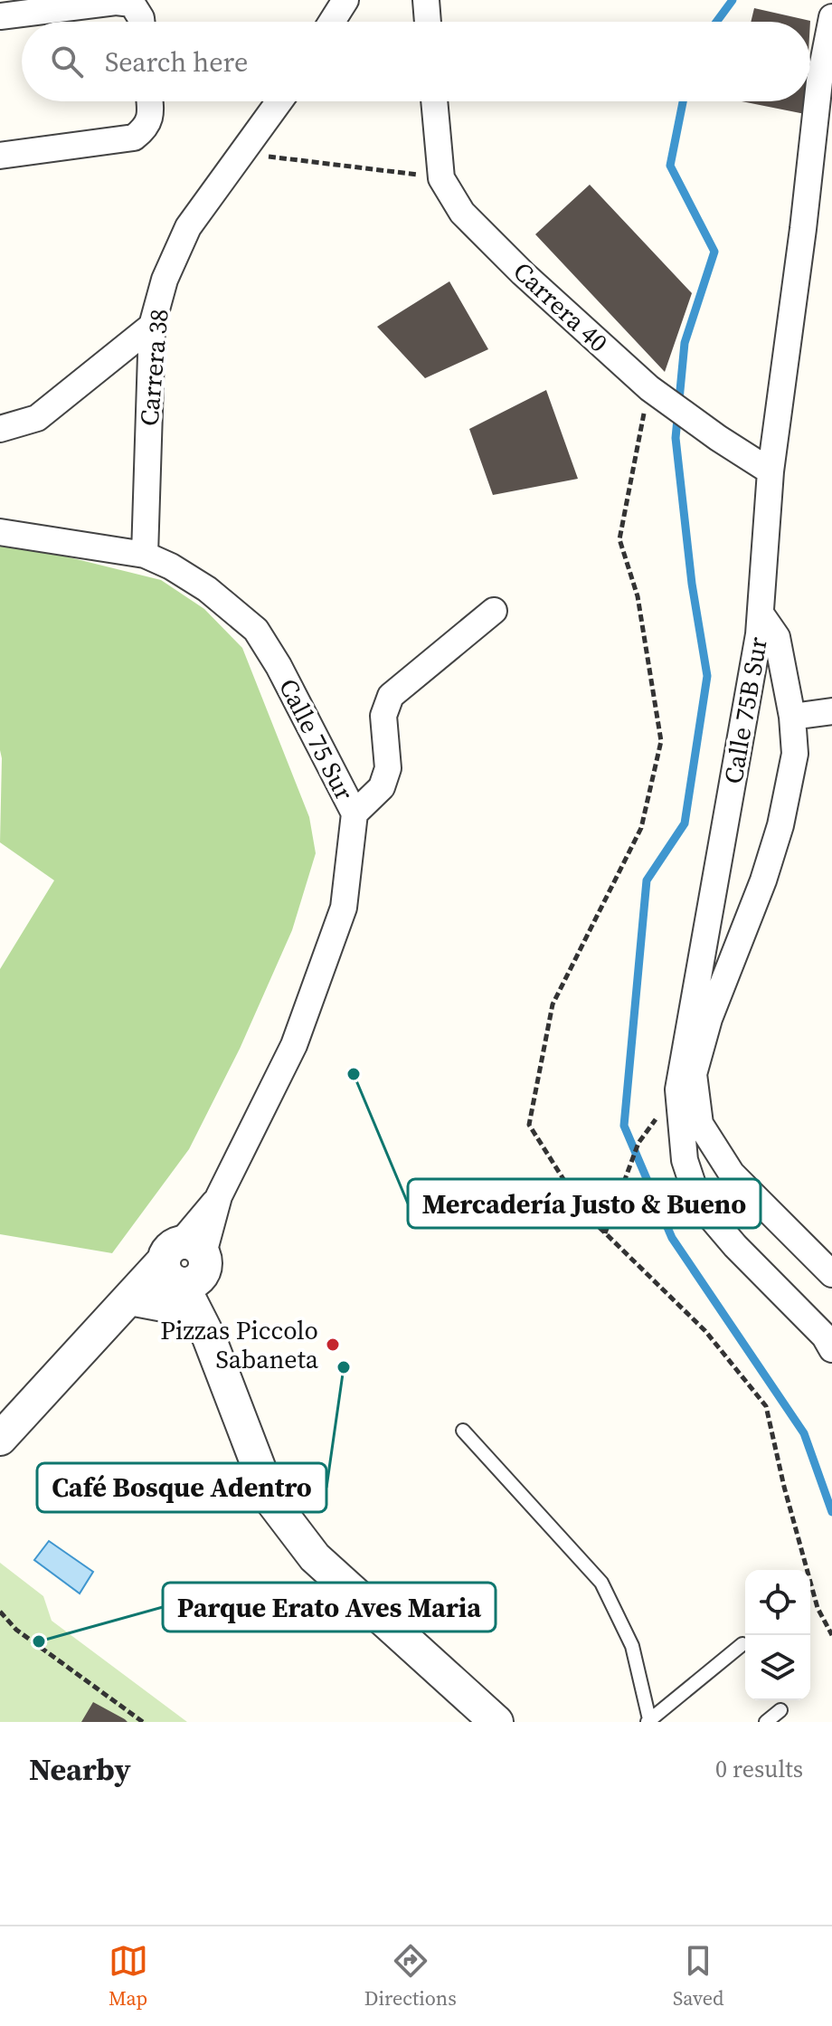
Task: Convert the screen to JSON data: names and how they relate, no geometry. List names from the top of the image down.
{
  "streets": {
    "street": [
      "Carrera 40",
      "Carrera 38",
      "Calle 75B Sur",
      "Calle 75 Sur"
    ]
  },
  "crossings": [
    ["Carrera 40", "Calle 75B Sur"],
    ["Carrera 38", "Calle 75 Sur"]
  ],
  "places": [
    "Mercadería Justo & Bueno",
    "Pizzas Piccolo Sabaneta",
    "Café Bosque Adentro",
    "Parque Erato Aves Maria"
  ],
  "page": {
    "search": "Search here",
    "heading": ["Nearby", "0 results"],
    "nav": ["Map", "Directions", "Saved"]
  }
}
